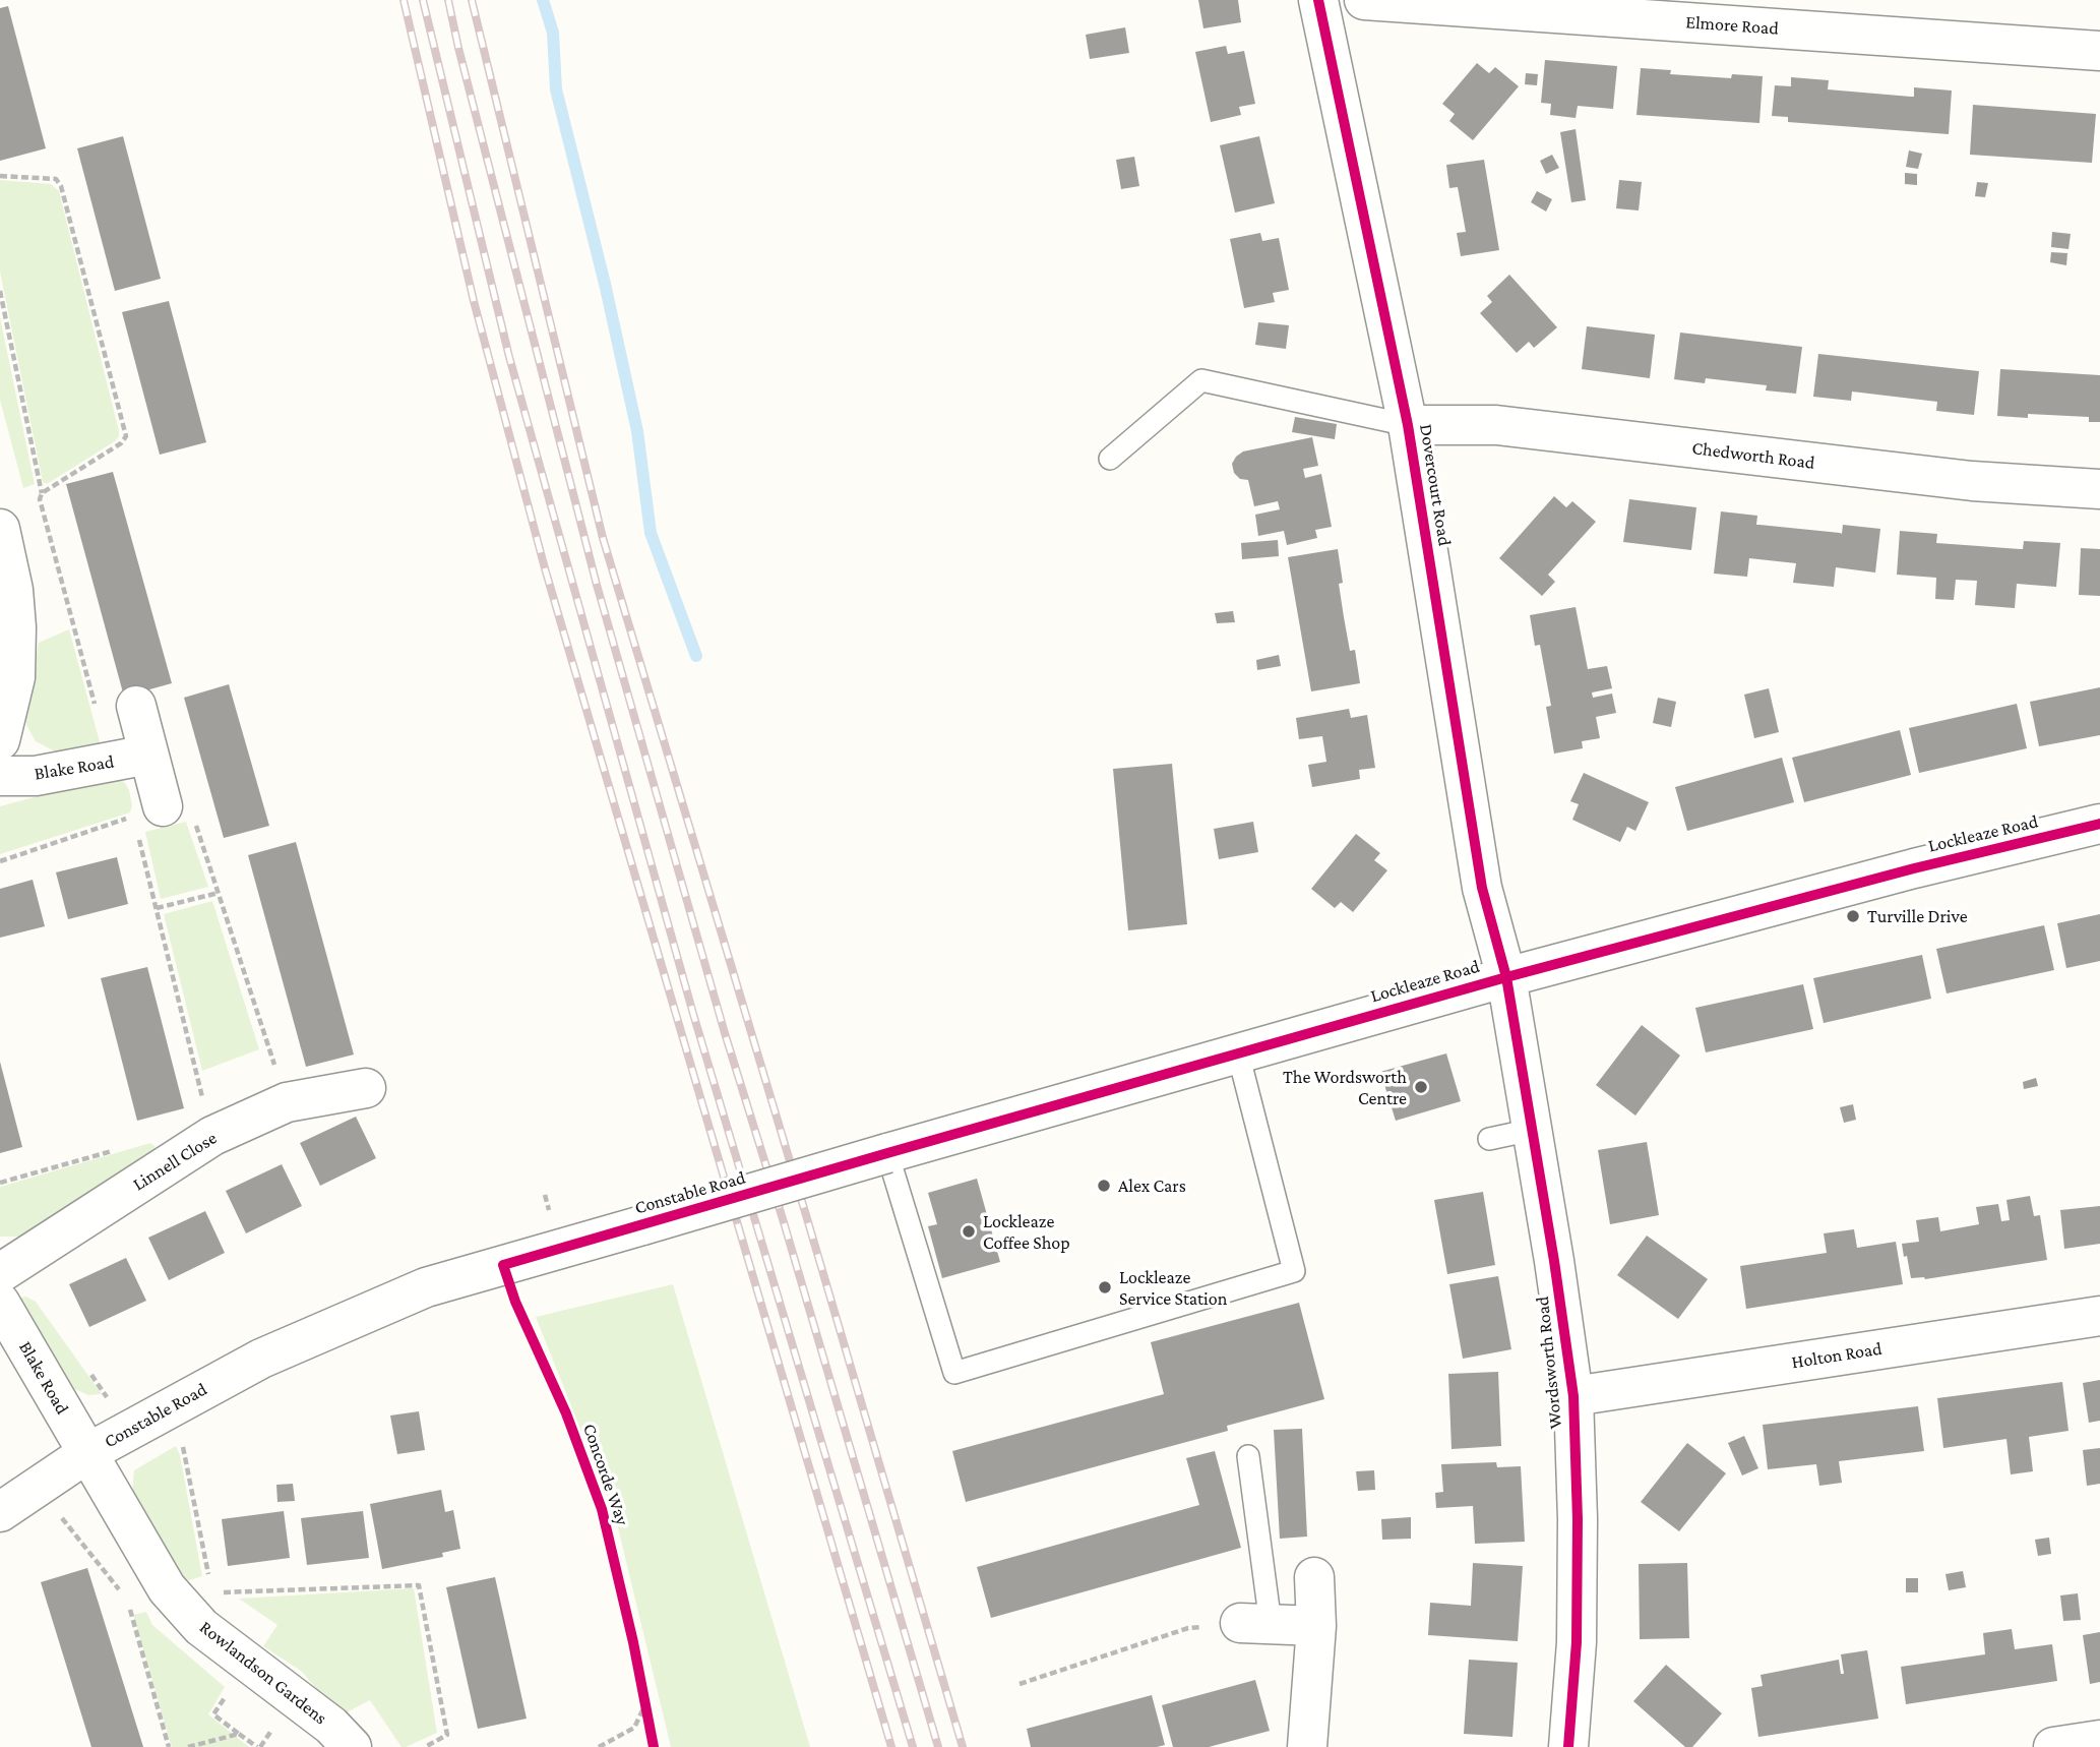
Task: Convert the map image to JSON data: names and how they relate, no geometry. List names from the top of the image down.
{
  "streets": {
    "street": [
      "Elmore Road",
      "Chedworth Road",
      "Dovercourt Road",
      "Blake Road",
      "Lockleaze Road",
      "Linnell Close",
      "Constable Road",
      "Holton Road",
      "Wordsworth Road",
      "Rowlandson Gardens"
    ],
    "cycle path": ["Concorde Way"]
  },
  "crossings": [
    ["Chedworth Road", "Dovercourt Road"],
    ["Dovercourt Road", "Lockleaze Road"],
    ["Dovercourt Road", "Wordsworth Road"],
    ["Blake Road", "Constable Road"],
    ["Blake Road", "Rowlandson Gardens"],
    ["Lockleaze Road", "Constable Road"],
    ["Lockleaze Road", "Wordsworth Road"],
    ["Constable Road", "Rowlandson Gardens"],
    ["Holton Road", "Wordsworth Road"]
  ],
  "places": [
    "Turville Drive",
    "The Wordsworth Centre",
    "Alex Cars",
    "Lockleaze Coffee Shop",
    "Lockleaze Service Station"
  ]
}
